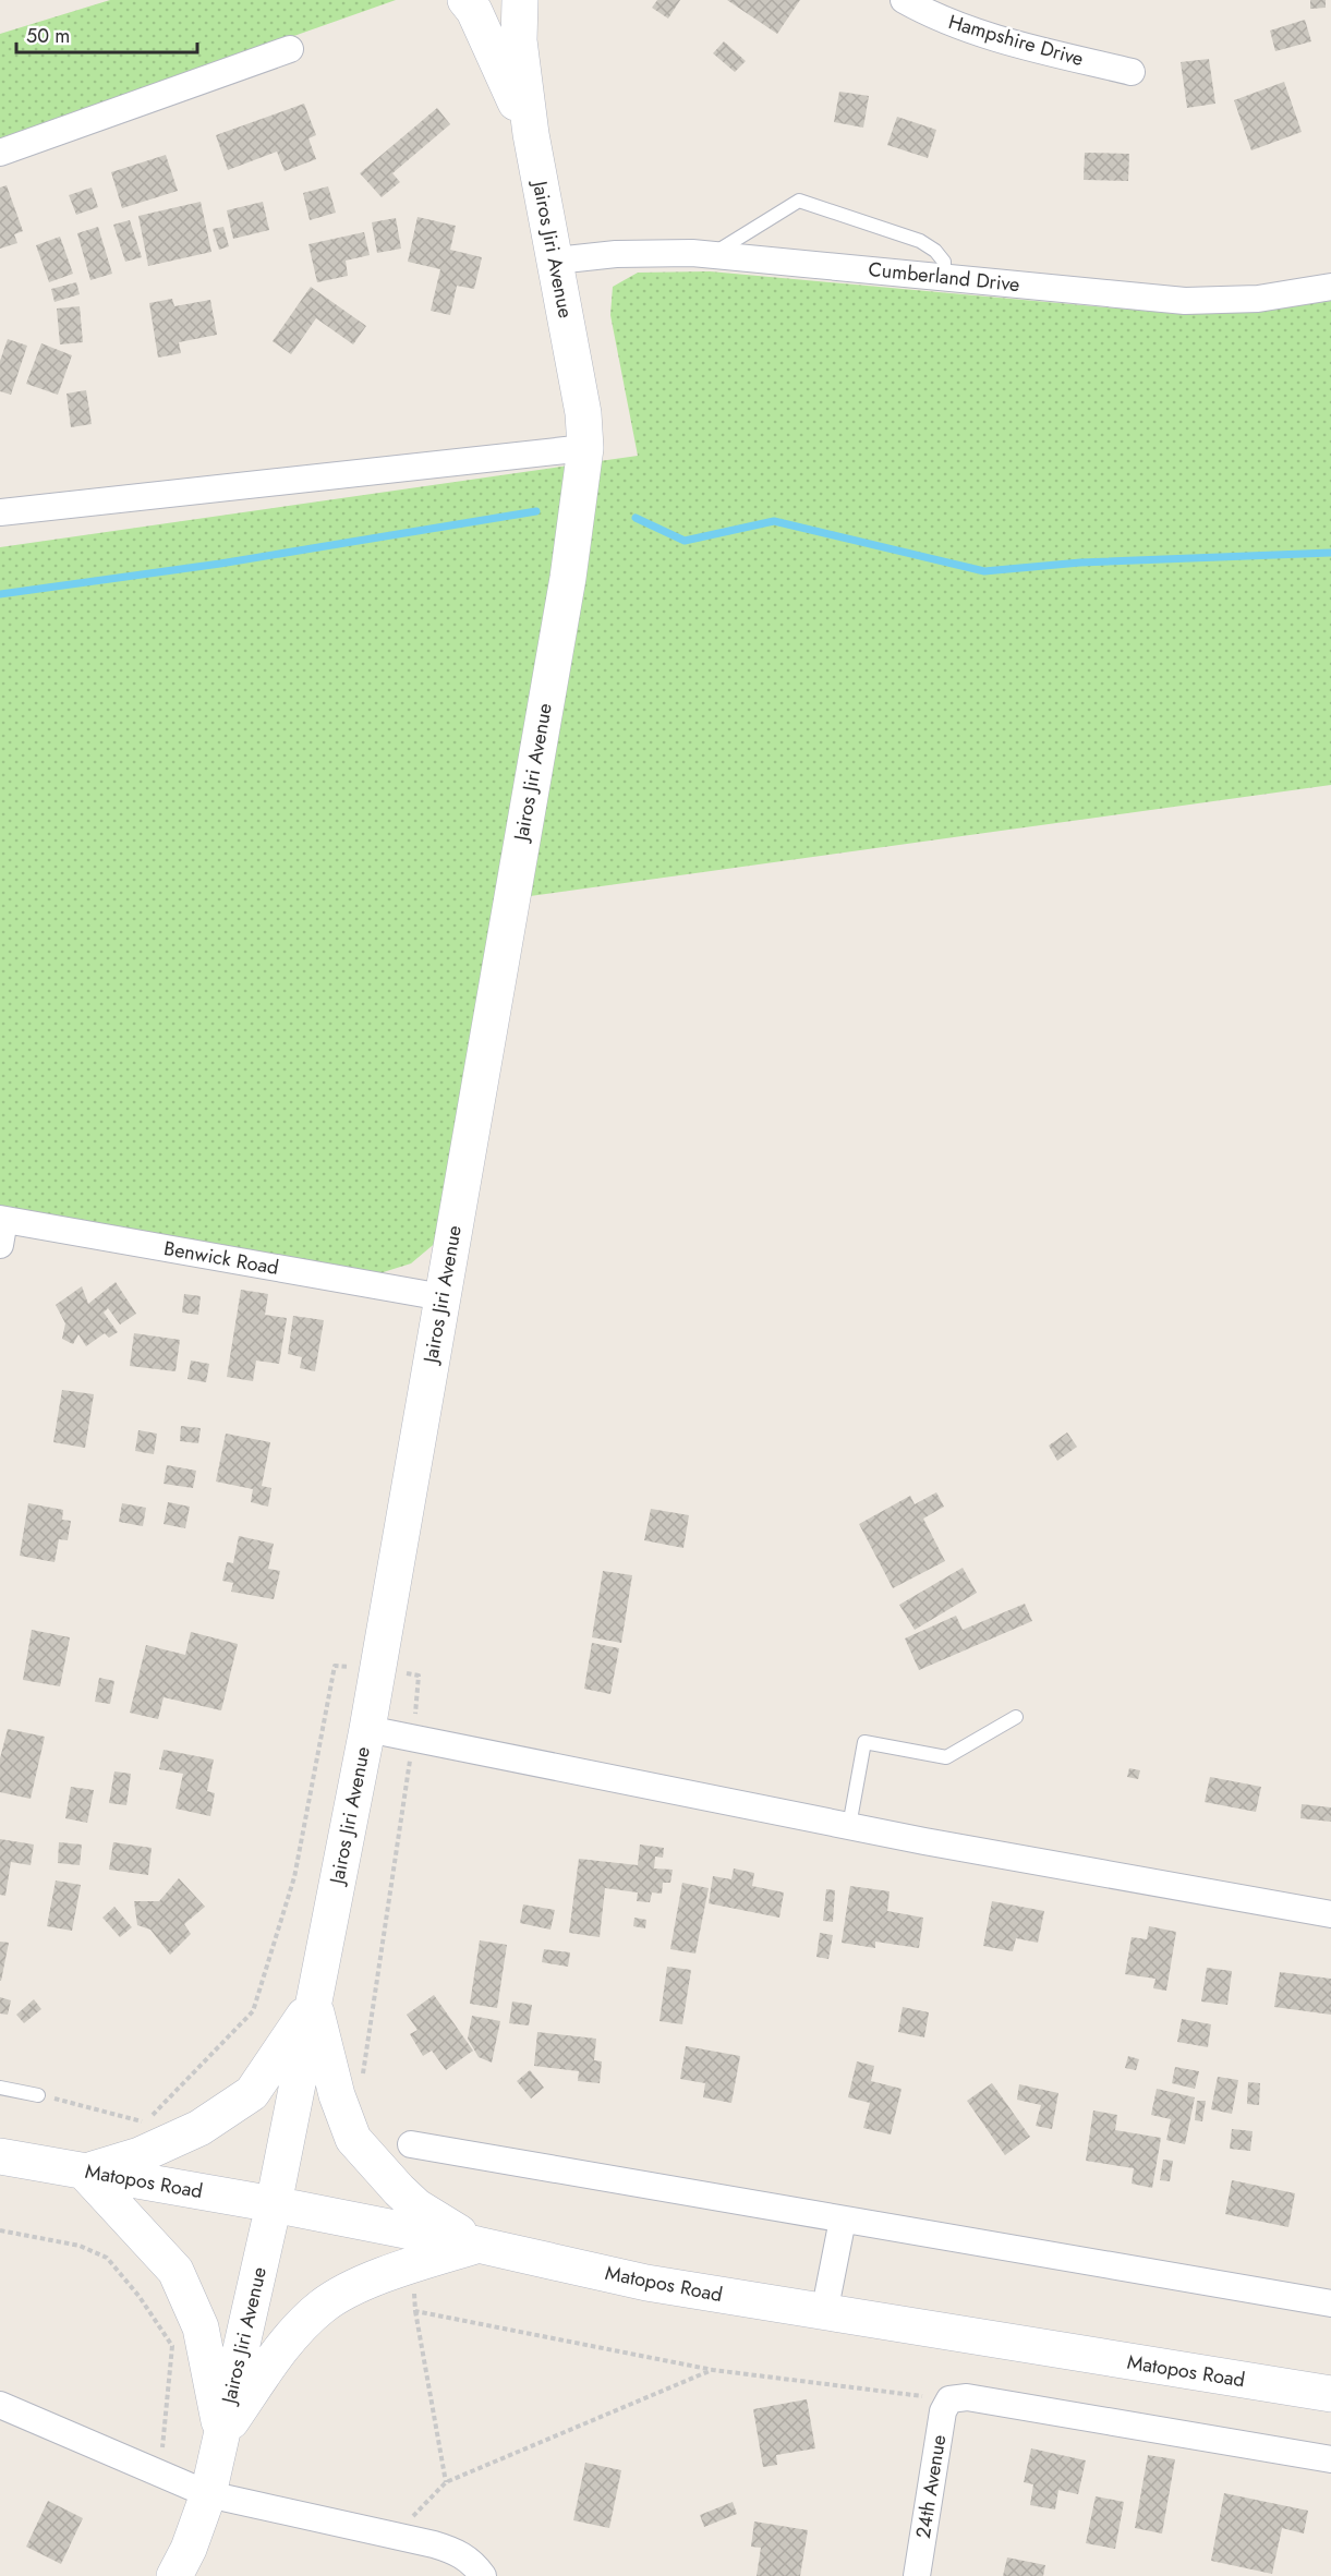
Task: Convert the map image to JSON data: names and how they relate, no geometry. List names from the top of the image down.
{
  "streets": {
    "main road": ["Jairos Jiri Avenue", "Matopos Road"],
    "street": [
      "Hampshire Drive",
      "Cumberland Drive",
      "Benwick Road",
      "24th Avenue"
    ]
  },
  "crossings": [
    ["Jairos Jiri Avenue", "Cumberland Drive"],
    ["Jairos Jiri Avenue", "Benwick Road"],
    ["Jairos Jiri Avenue", "Matopos Road"]
  ],
  "scale_bar": "50 m"
}
